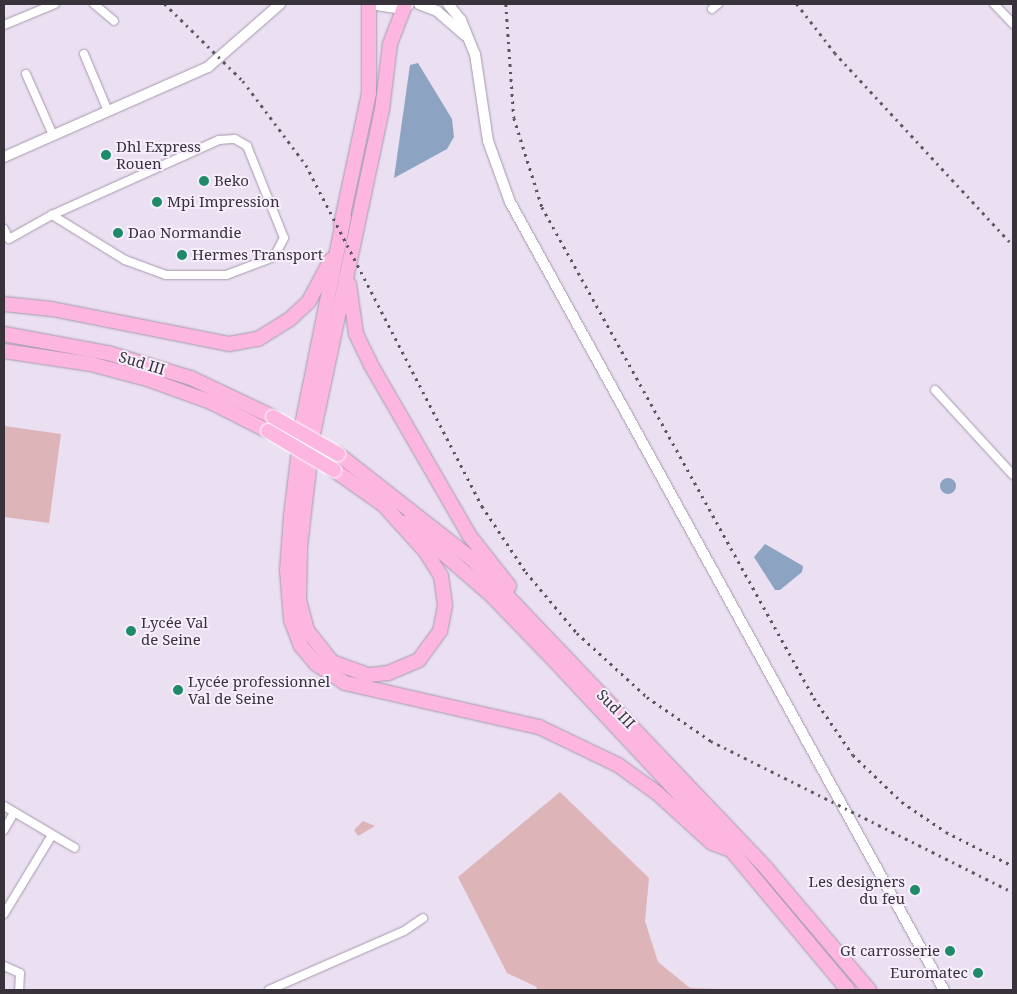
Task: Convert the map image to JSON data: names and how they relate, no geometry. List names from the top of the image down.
{
  "streets": {
    "highway": ["Sud III"]
  },
  "places": [
    "Dhl Express Rouen",
    "Beko",
    "Mpi Impression",
    "Dao Normandie",
    "Hermes Transport",
    "Lycée Val de Seine",
    "Lycée professionnel Val de Seine",
    "Les designers du feu",
    "Gt carrosserie",
    "Euromatec"
  ]
}
